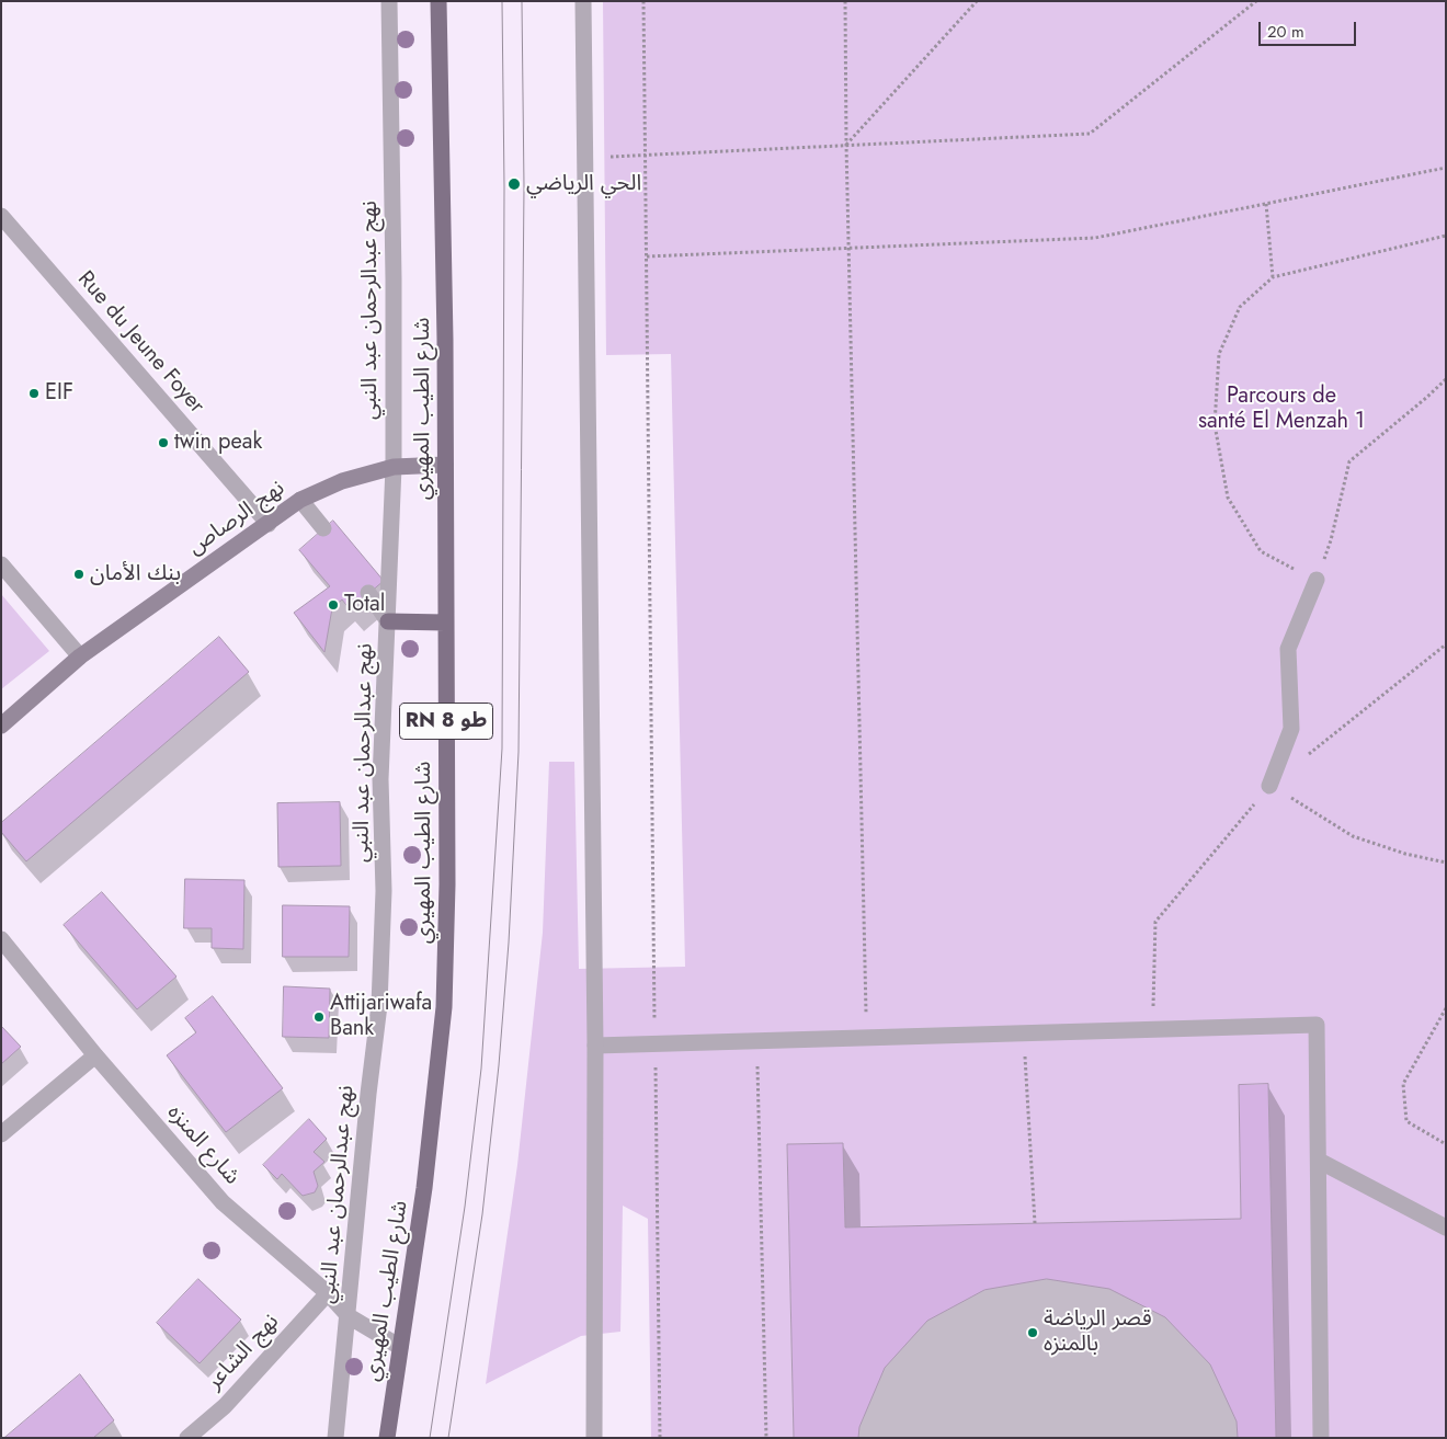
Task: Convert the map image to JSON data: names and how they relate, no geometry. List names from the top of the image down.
{
  "streets": {
    "main road": ["شارع الطيب المهيري", "RN 8 طو"],
    "street": [
      "نهج عبدالرحمان عبد النبي",
      "Rue du Jeune Foyer",
      "نهج الرصاص",
      "شارع المنزه",
      "نهج الشاعر"
    ]
  },
  "crossings": [
    ["نهج عبدالرحمان عبد النبي", "نهج الرصاص"],
    ["نهج عبدالرحمان عبد النبي", "شارع المنزه"],
    ["Rue du Jeune Foyer", "نهج الرصاص"],
    ["شارع الطيب المهيري", "نهج الرصاص"],
    ["شارع الطيب المهيري", "شارع المنزه"],
    ["شارع المنزه", "نهج الشاعر"]
  ],
  "parks": ["Parcours de santé El Menzah 1"],
  "places": [
    "الحي الرياضي",
    "EIF",
    "twin peak",
    "بنك الأمان",
    "Total",
    "Attijariwafa Bank",
    "قصر الرياضة بالمنزه"
  ],
  "scale_bar": "20 m"
}
